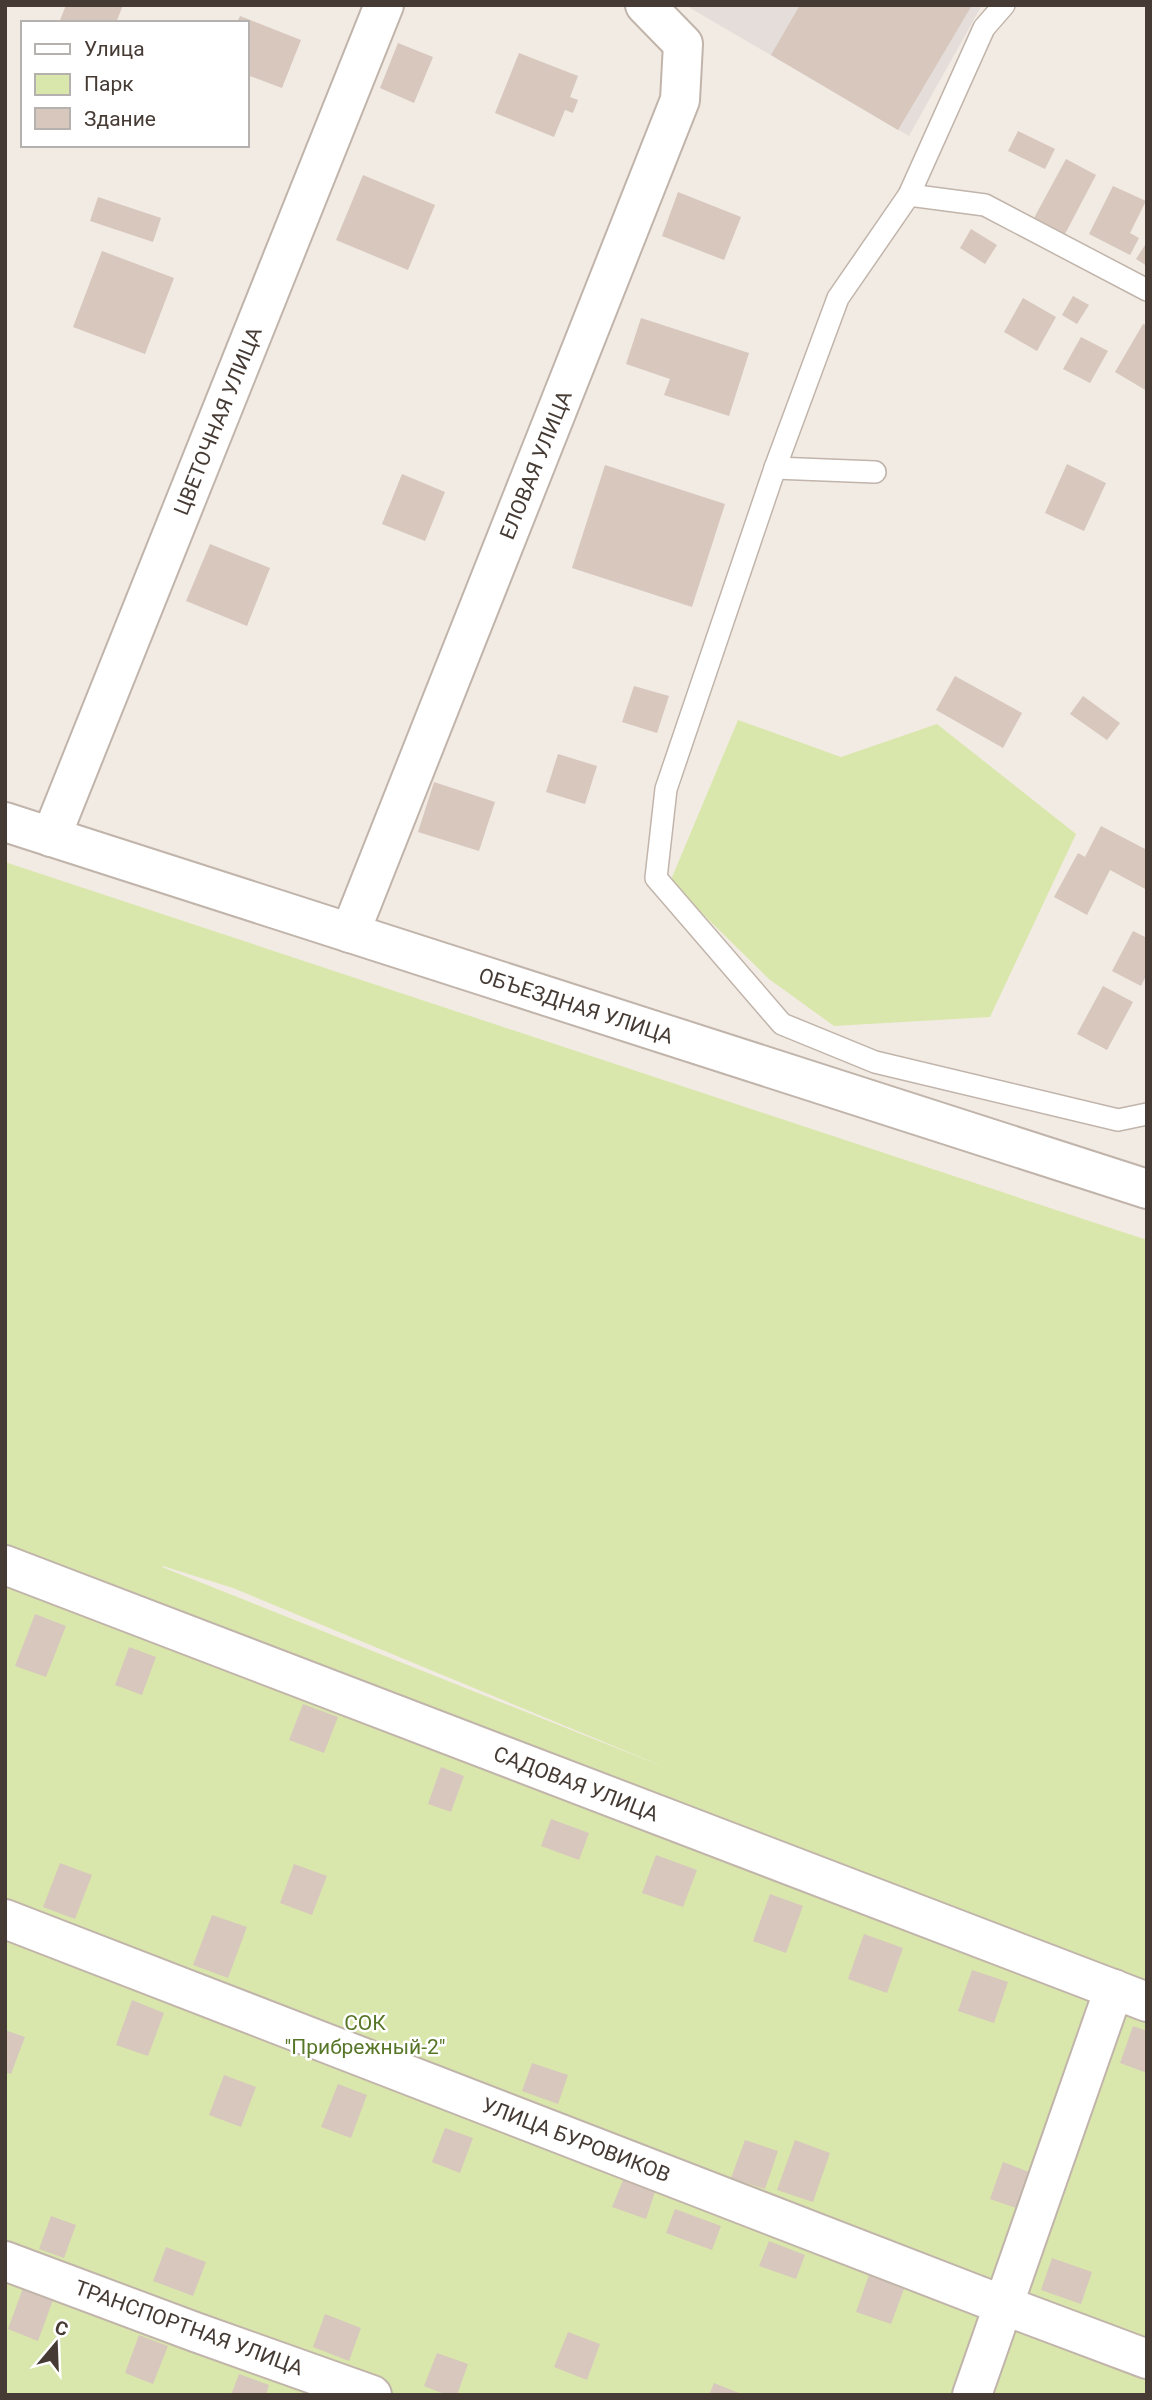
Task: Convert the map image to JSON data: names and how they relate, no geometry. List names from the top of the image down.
{
  "streets": {
    "street": [
      "ЦВЕТОЧНАЯ УЛИЦА",
      "ЕЛОВАЯ УЛИЦА",
      "ОБЪЕЗДНАЯ УЛИЦА",
      "САДОВАЯ УЛИЦА",
      "УЛИЦА БУРОВИКОВ",
      "ТРАНСПОРТНАЯ УЛИЦА"
    ]
  },
  "crossings": [
    ["ЦВЕТОЧНАЯ УЛИЦА", "ОБЪЕЗДНАЯ УЛИЦА"],
    ["ЕЛОВАЯ УЛИЦА", "ОБЪЕЗДНАЯ УЛИЦА"]
  ],
  "parks": ["СОК \"Прибрежный-2\""],
  "legend": ["Улица", "Парк", "Здание"],
  "north": "top"
}
